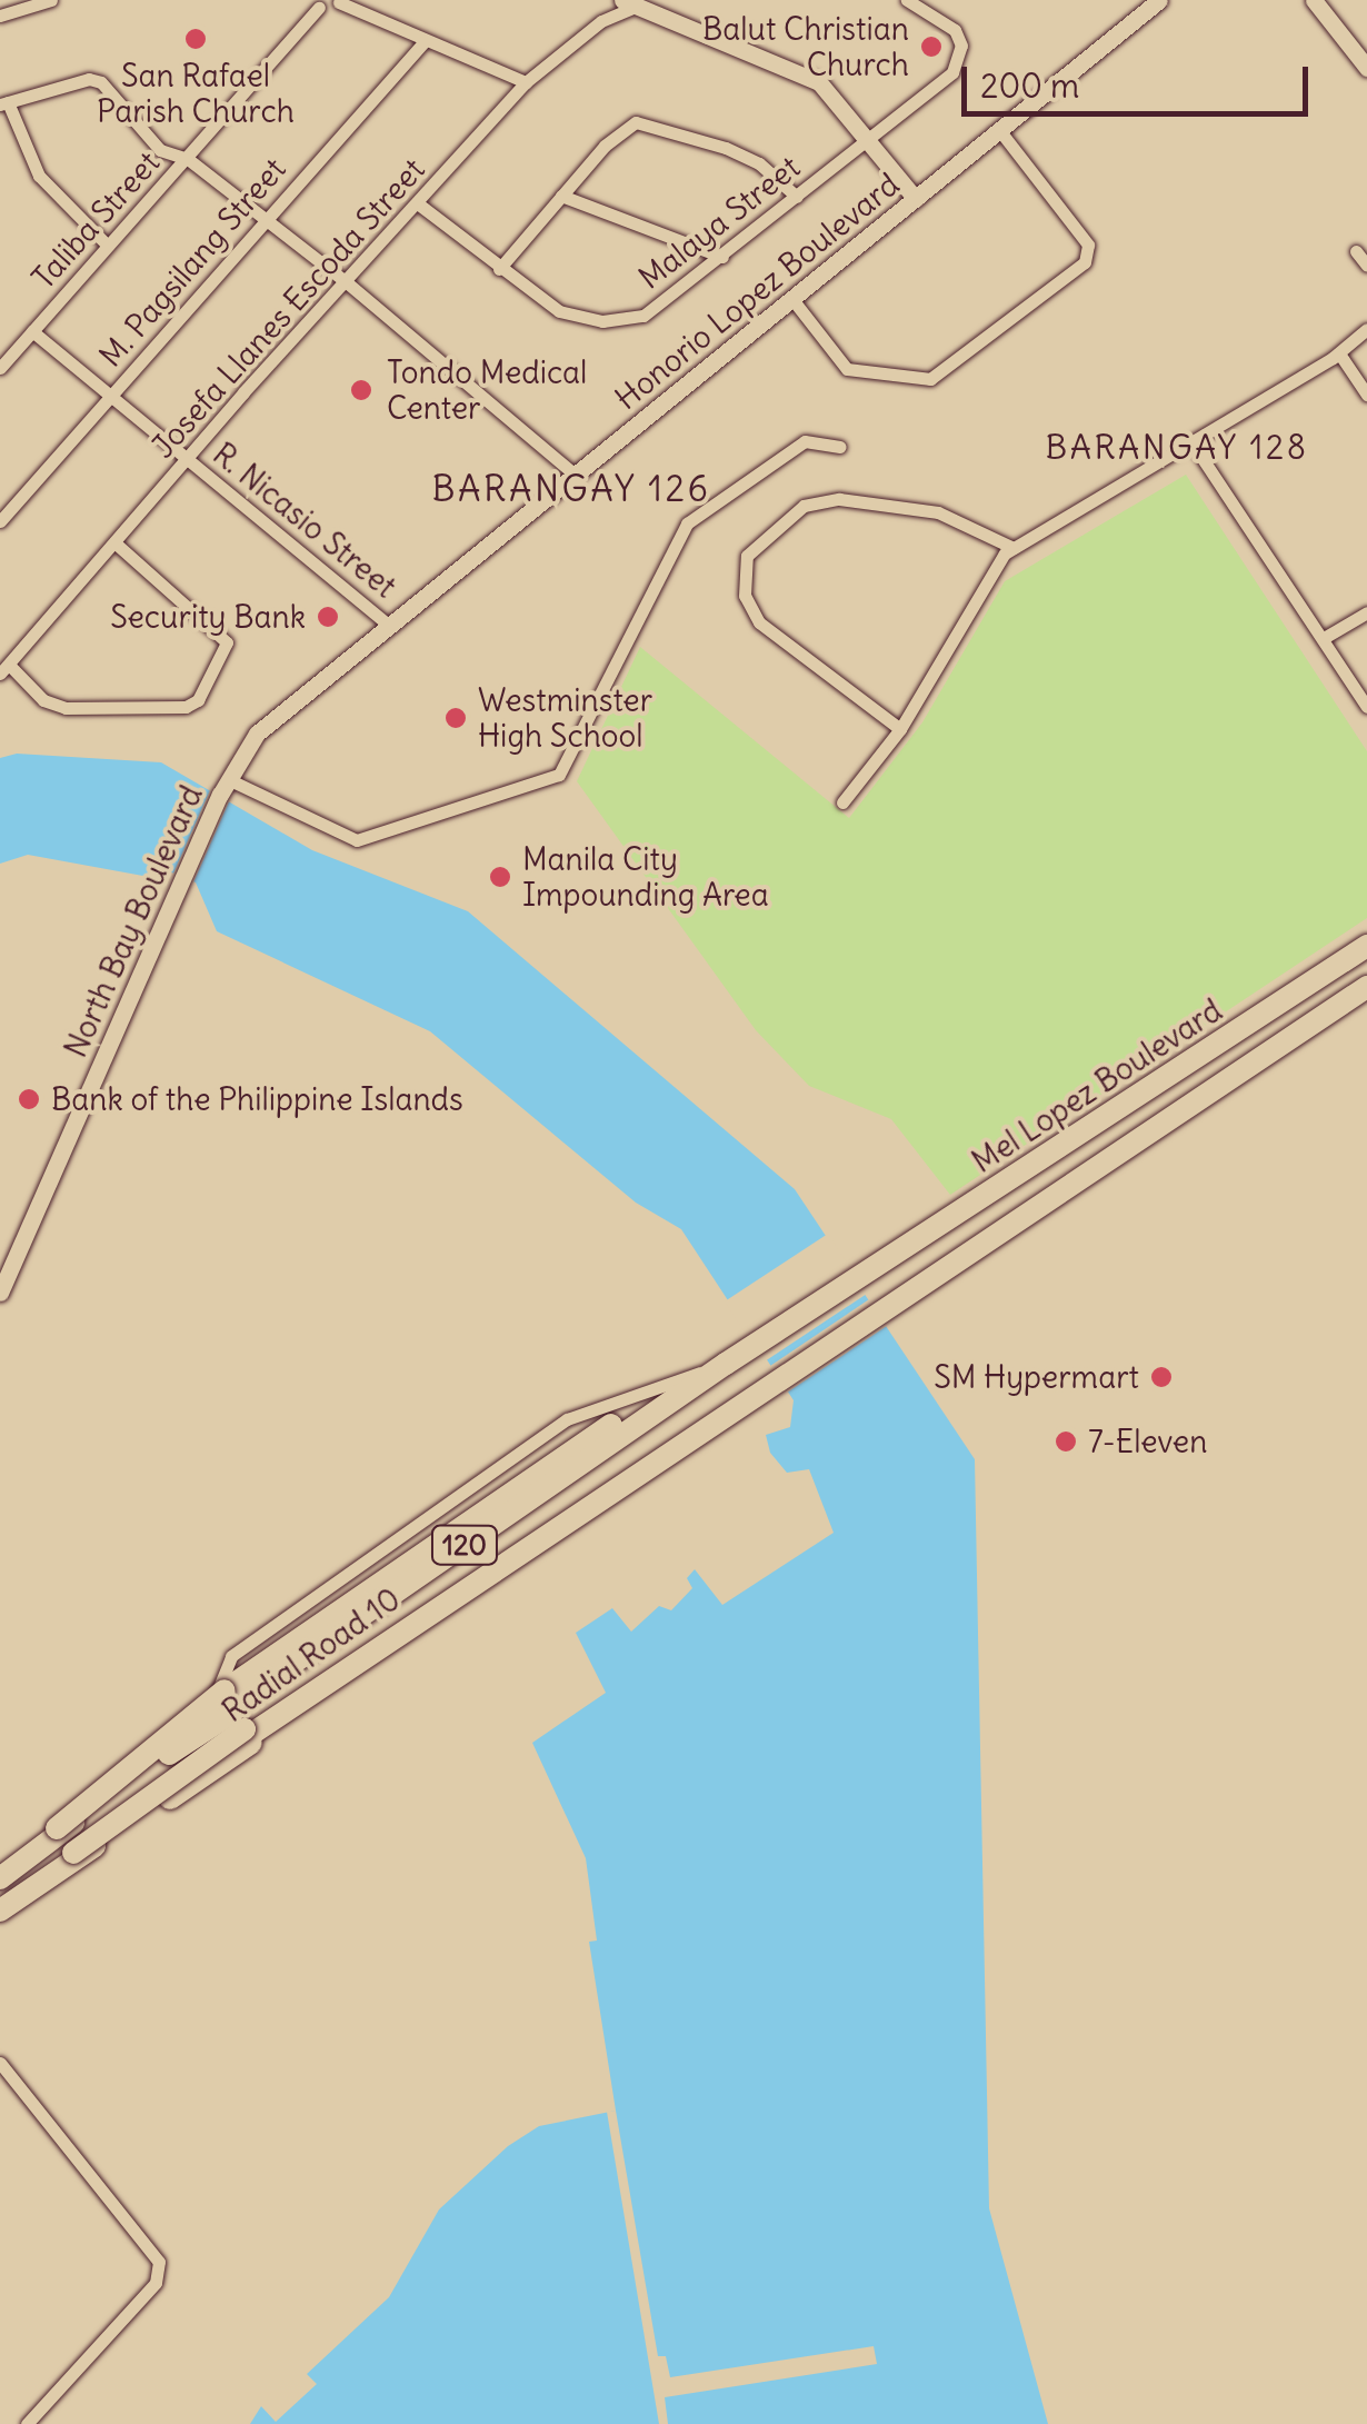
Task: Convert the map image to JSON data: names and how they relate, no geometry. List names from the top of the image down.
{
  "streets": {
    "highway": ["Mel Lopez Boulevard", "120", "Radial Road 10"],
    "main road": ["Honorio Lopez Boulevard", "North Bay Boulevard"],
    "street": [
      "Taliba Street",
      "Malaya Street",
      "M. Pagsilang Street",
      "Josefa Llanes Escoda Street",
      "R. Nicasio Street"
    ]
  },
  "crossings": [
    ["Taliba Street", "R. Nicasio Street"],
    ["Malaya Street", "Josefa Llanes Escoda Street"],
    ["M. Pagsilang Street", "R. Nicasio Street"],
    ["Honorio Lopez Boulevard", "R. Nicasio Street"],
    ["Honorio Lopez Boulevard", "North Bay Boulevard"],
    ["Josefa Llanes Escoda Street", "R. Nicasio Street"],
    ["R. Nicasio Street", "North Bay Boulevard"],
    ["Mel Lopez Boulevard", "Radial Road 10"]
  ],
  "districts": ["BARANGAY 128", "BARANGAY 126"],
  "places": [
    "San Rafael Parish Church",
    "Balut Christian Church",
    "Tondo Medical Center",
    "Security Bank",
    "Westminster High School",
    "Manila City Impounding Area",
    "Bank of the Philippine Islands",
    "SM Hypermart",
    "7-Eleven"
  ],
  "scale_bar": "200 m"
}
